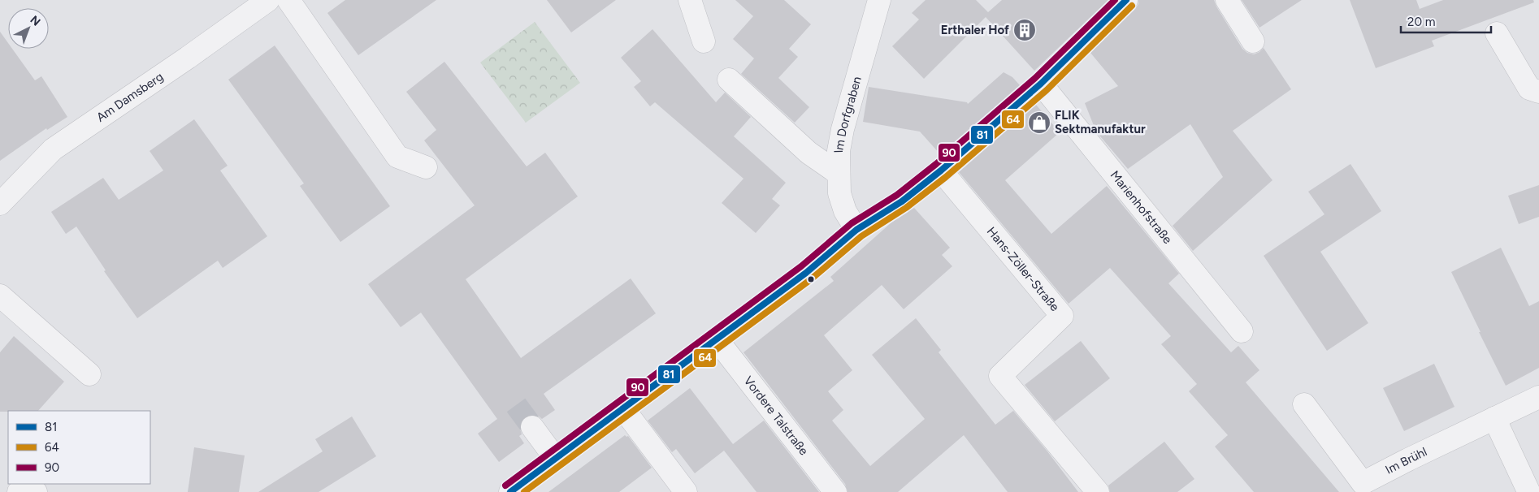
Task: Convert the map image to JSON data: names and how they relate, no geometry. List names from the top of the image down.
{
  "streets": {
    "street": [
      "Am Damsberg",
      "Im Dorfgraben",
      "Marienhofstraße",
      "Hans-Zöller-Straße",
      "Vordere Talstraße",
      "Im Brühl"
    ]
  },
  "places": {
    "building": ["Erthaler Hof"],
    "shop": ["FLIK Sektmanufaktur"]
  },
  "lines": ["transit line 81", "transit line 90", "transit line 64"],
  "legend": ["81", "64", "90"],
  "scale_bar": "20 m",
  "north": "top right"
}
